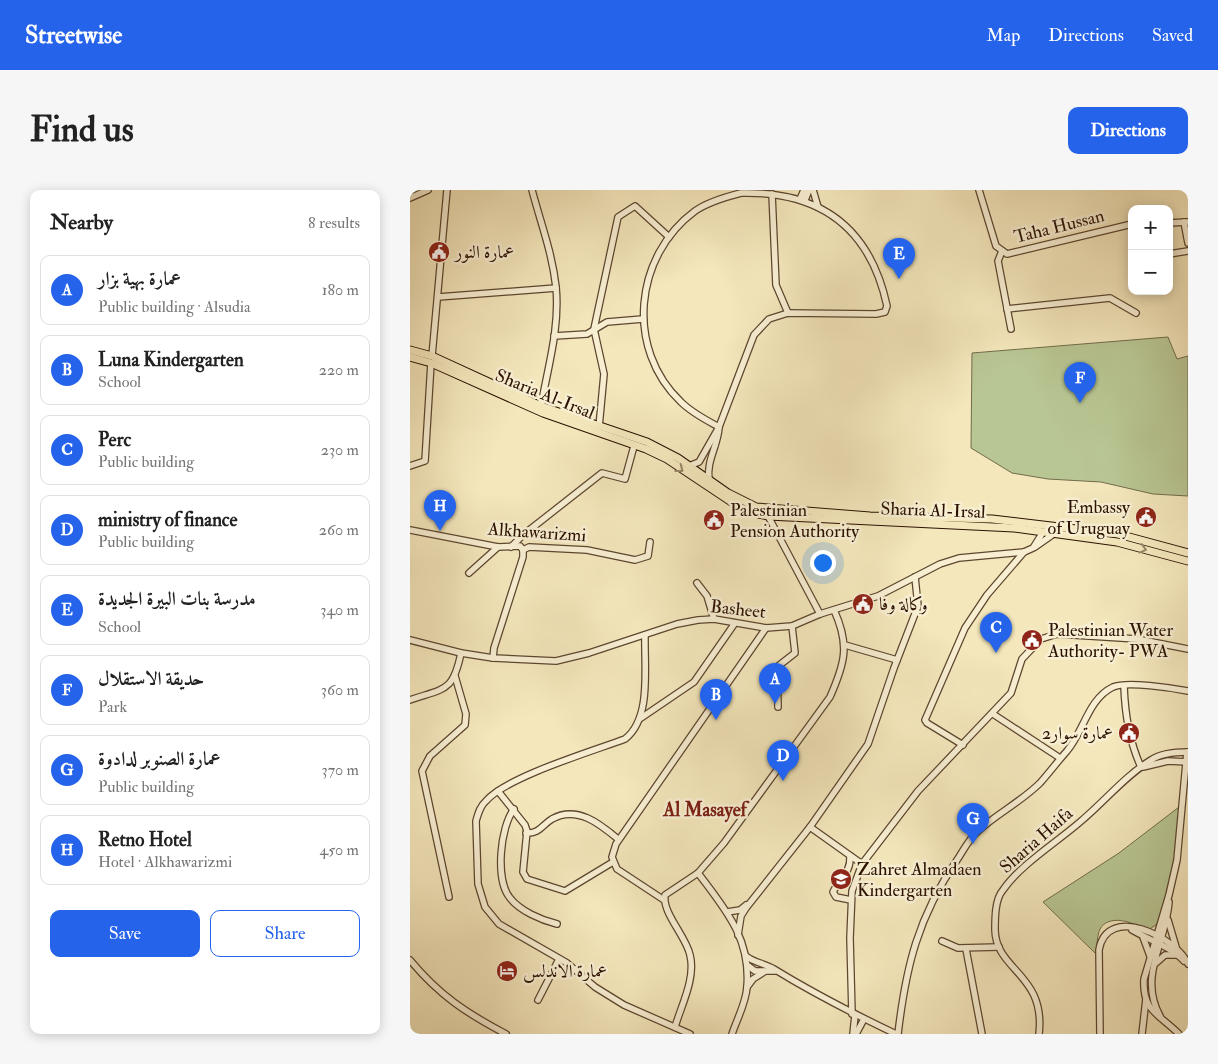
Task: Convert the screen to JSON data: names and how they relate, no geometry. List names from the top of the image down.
{
  "streets": {
    "main road": ["Sharia Al-Irsal"],
    "street": [
      "Taha Hussan",
      "Alkhawarizmi",
      "Basheet",
      "Sharia Haifa"
    ]
  },
  "crossings": [
    ["Sharia Al-Irsal", "Basheet"]
  ],
  "districts": ["Al Masayef"],
  "places": {
    "public building": [
      "عمارة النور",
      "Embassy of Uruguay",
      "Palestinian Pension Authority",
      "وكالة وفا",
      "Palestinian Water Authority- PWA",
      "عمارة سوار2"
    ],
    "school or university": ["Zahret Almadaen Kindergarten"],
    "hotel": ["عمارة الاندلس"]
  },
  "page": {
    "header": "Streetwise",
    "nav": ["Map", "Directions", "Saved"],
    "buttons": [
      "Directions",
      ["Save", "Share"]
    ],
    "title": "Find us",
    "heading": ["Nearby", "8 results"],
    "map_buttons": ["+", "−"],
    "pins": [
      "E",
      "F",
      "H",
      "C",
      "A",
      "B",
      "D",
      "G"
    ],
    "list": [
      {
        "mark": "A",
        "name": "عمارة بهية بزار",
        "note": "Public building · Alsudia",
        "value": "180 m"
      },
      {
        "mark": "B",
        "name": "Luna Kindergarten",
        "note": "School",
        "value": "220 m"
      },
      {
        "mark": "C",
        "name": "Perc",
        "note": "Public building",
        "value": "230 m"
      },
      {
        "mark": "D",
        "name": "ministry of finance",
        "note": "Public building",
        "value": "260 m"
      },
      {
        "mark": "E",
        "name": "مدرسة بنات البيرة الجديدة",
        "note": "School",
        "value": "340 m"
      },
      {
        "mark": "F",
        "name": "حديقة الاستقلال",
        "note": "Park",
        "value": "360 m"
      },
      {
        "mark": "G",
        "name": "عمارة الصنوبر لدادوة",
        "note": "Public building",
        "value": "370 m"
      },
      {
        "mark": "H",
        "name": "Retno Hotel",
        "note": "Hotel · Alkhawarizmi",
        "value": "450 m"
      }
    ]
  }
}
